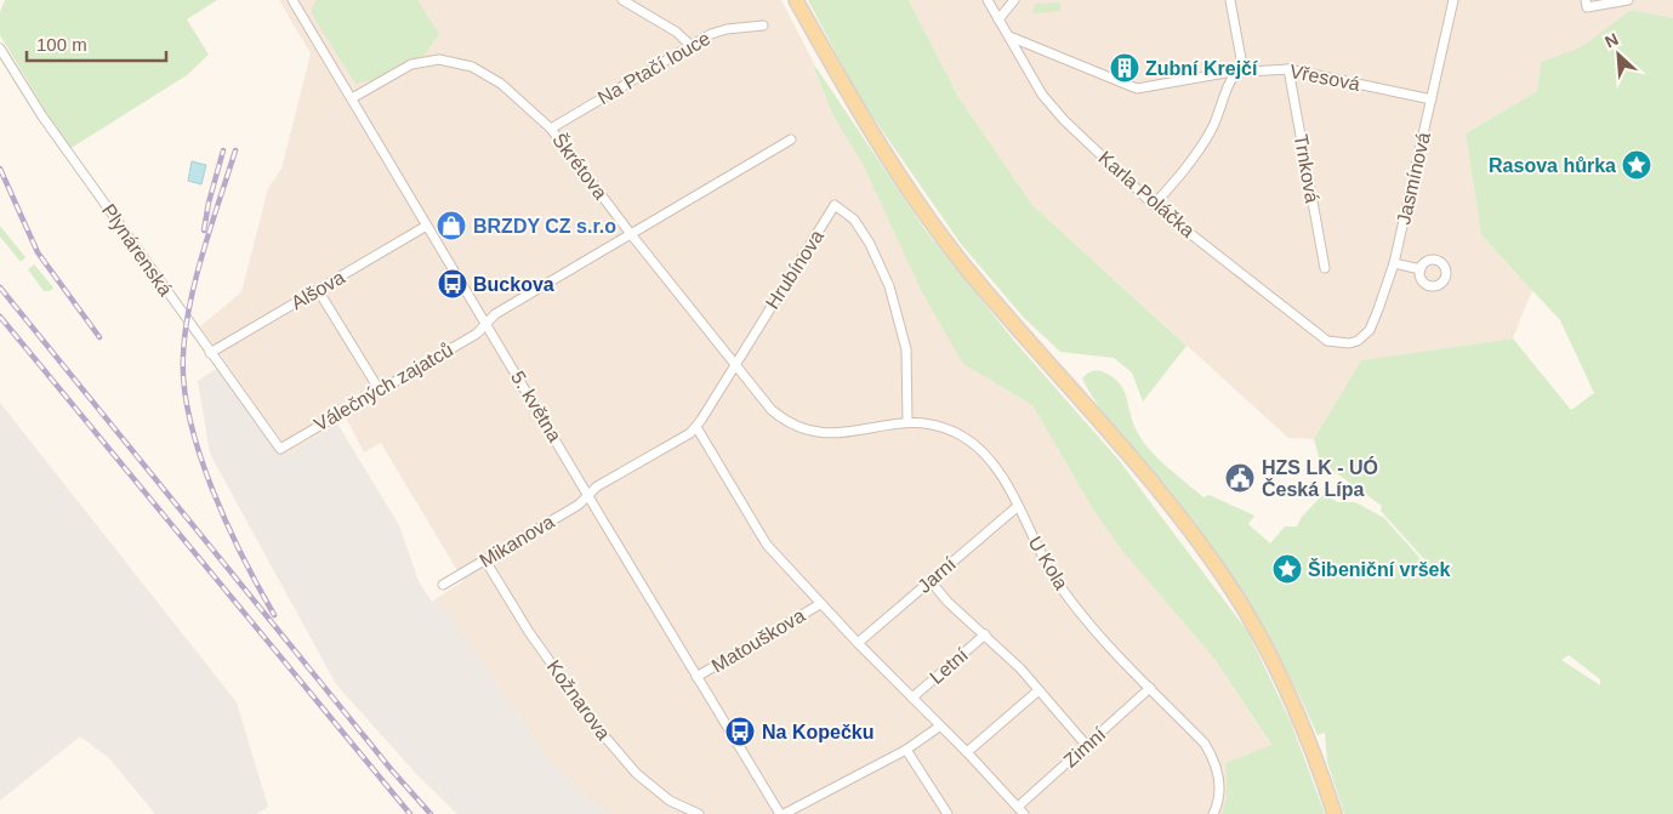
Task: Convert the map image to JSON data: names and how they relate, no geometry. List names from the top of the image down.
{
  "streets": {
    "street": [
      "Na Ptačí louce",
      "Vřesová",
      "Škrétova",
      "Trnková",
      "Jasmínová",
      "Karla Poláčka",
      "Plynárenská",
      "Hrubínova",
      "Alšova",
      "Válečných zajatců",
      "5. května",
      "Mikanova",
      "U Kola",
      "Jarní",
      "Matouškova",
      "Letní",
      "Kožnarova",
      "Zimní"
    ]
  },
  "crossings": [
    ["Na Ptačí louce", "Škrétova"],
    ["Vřesová", "Trnková"],
    ["Vřesová", "Jasmínová"],
    ["Vřesová", "Karla Poláčka"],
    ["Škrétova", "Hrubínova"],
    ["Škrétova", "5. května"],
    ["Škrétova", "U Kola"],
    ["Jasmínová", "Karla Poláčka"],
    ["Plynárenská", "Alšova"],
    ["Plynárenská", "Válečných zajatců"],
    ["Hrubínova", "5. května"],
    ["Hrubínova", "Mikanova"],
    ["Hrubínova", "U Kola"],
    ["Alšova", "5. května"],
    ["Válečných zajatců", "5. května"],
    ["5. května", "Mikanova"],
    ["5. května", "Matouškova"],
    ["Mikanova", "Kožnarova"],
    ["U Kola", "Jarní"],
    ["U Kola", "Zimní"]
  ],
  "places": {
    "building": ["Zubní Krejčí"],
    "place": ["Rasova hůrka", "Šibeniční vršek"],
    "shop": ["BRZDY CZ s.r.o"],
    "bus stop": ["Buckova", "Na Kopečku"],
    "public building": ["HZS LK - UÓ Česká Lípa"]
  },
  "scale_bar": "100 m",
  "north": "top left"
}
